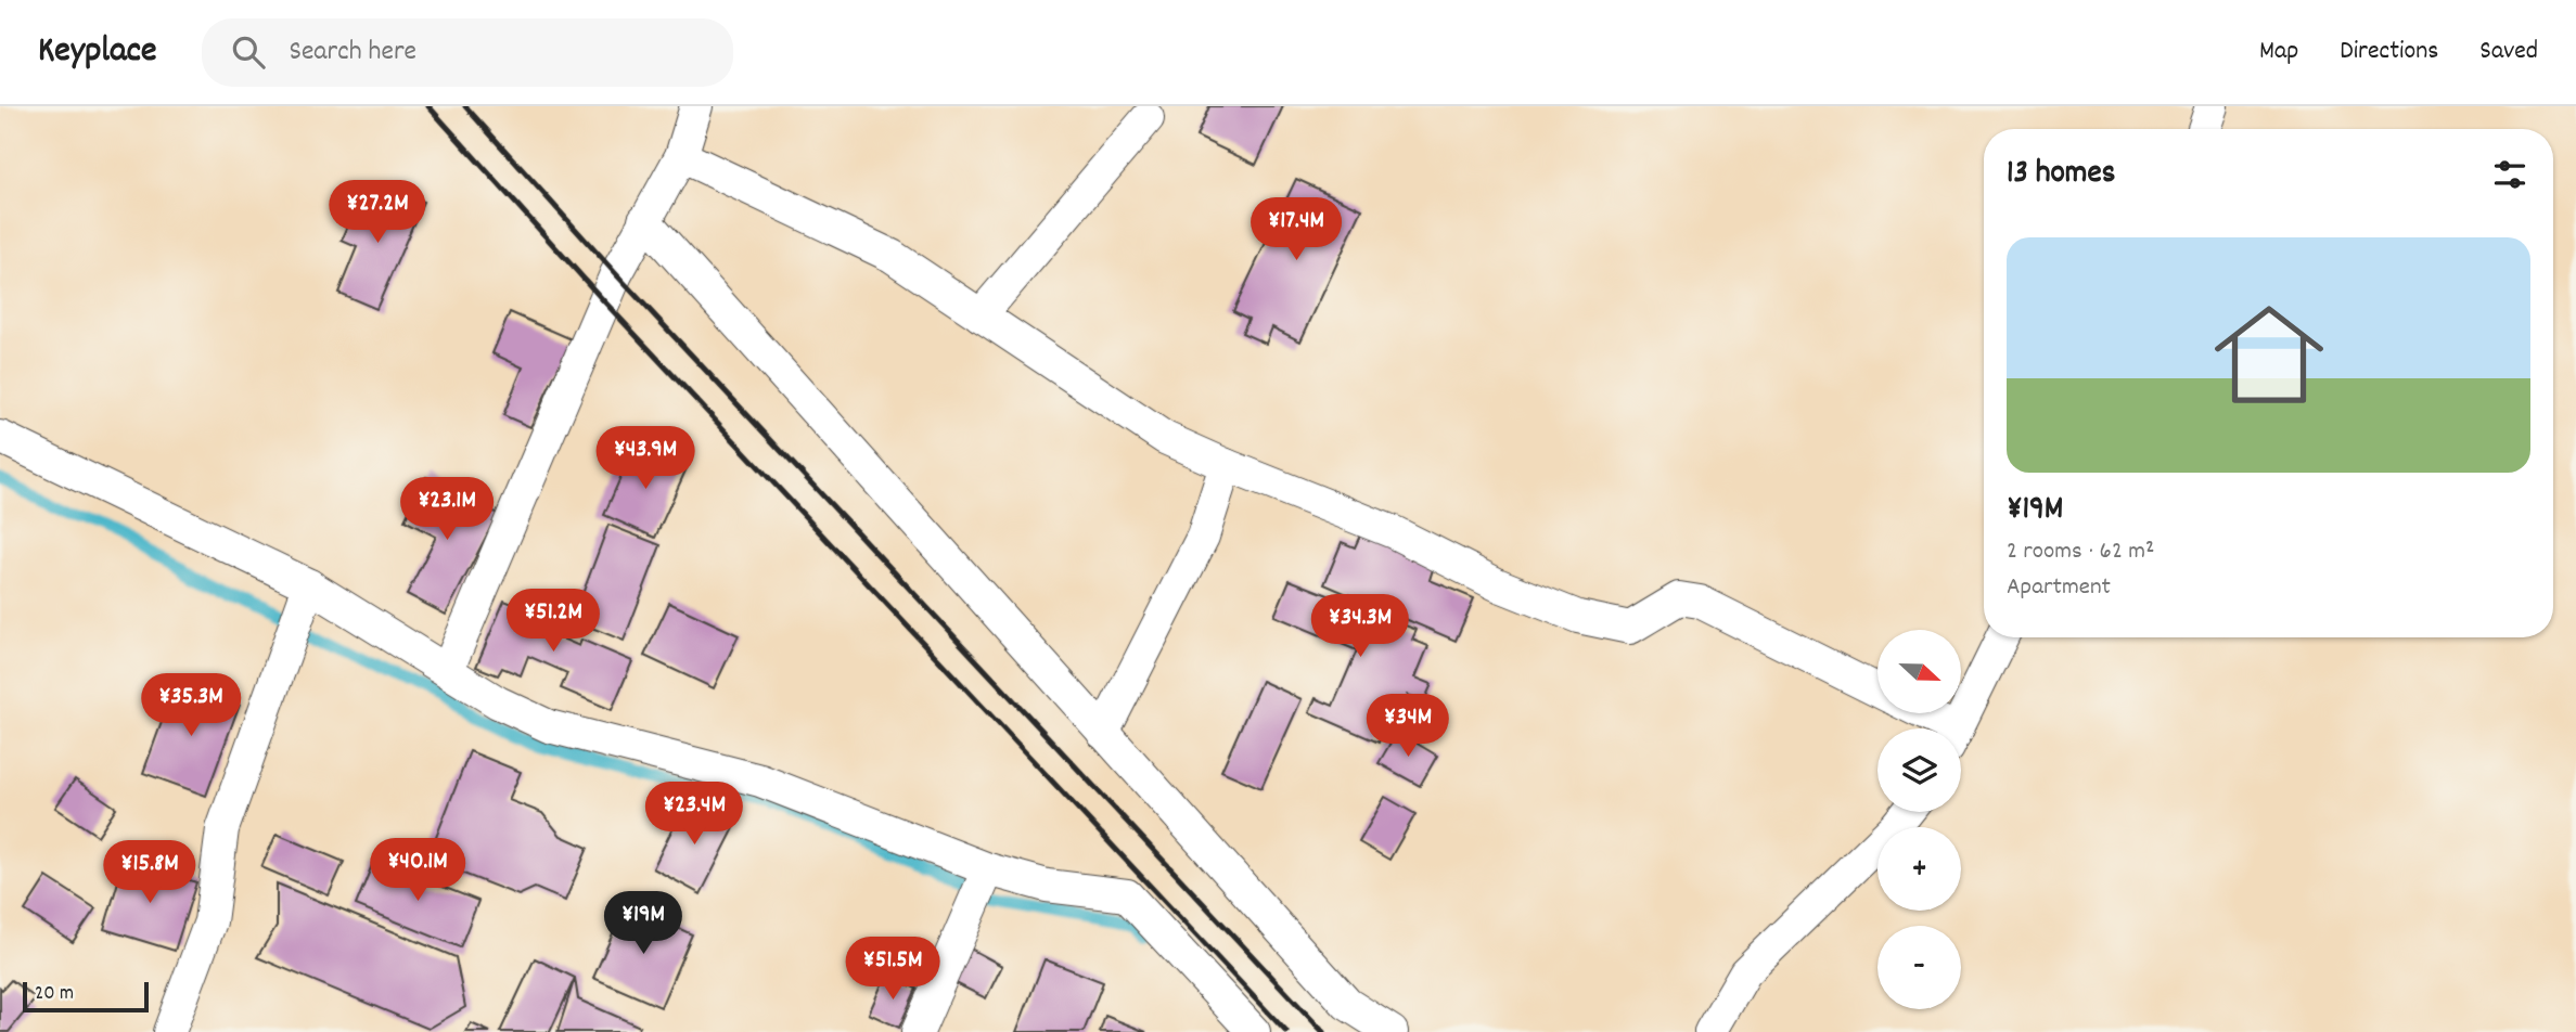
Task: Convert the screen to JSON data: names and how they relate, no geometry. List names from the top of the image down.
{
  "scale_bar": "20 m",
  "north": "right",
  "page": {
    "header": "Keyplace",
    "search": "Search here",
    "nav": ["Map", "Directions", "Saved"],
    "heading": "13 homes",
    "price": [
      "¥27.2M",
      "¥17.4M",
      "¥43.9M",
      "¥23.1M",
      "¥51.2M",
      "¥34.3M",
      "¥35.3M",
      "¥34M",
      "¥23.4M",
      "¥40.1M",
      "¥15.8M",
      "¥19M",
      "¥51.5M"
    ],
    "list": [
      {
        "name": "¥19M",
        "note": "2 rooms · 62 m² · Apartment"
      }
    ],
    "map_buttons": ["+", "−"],
    "scale": "20 m"
  }
}
